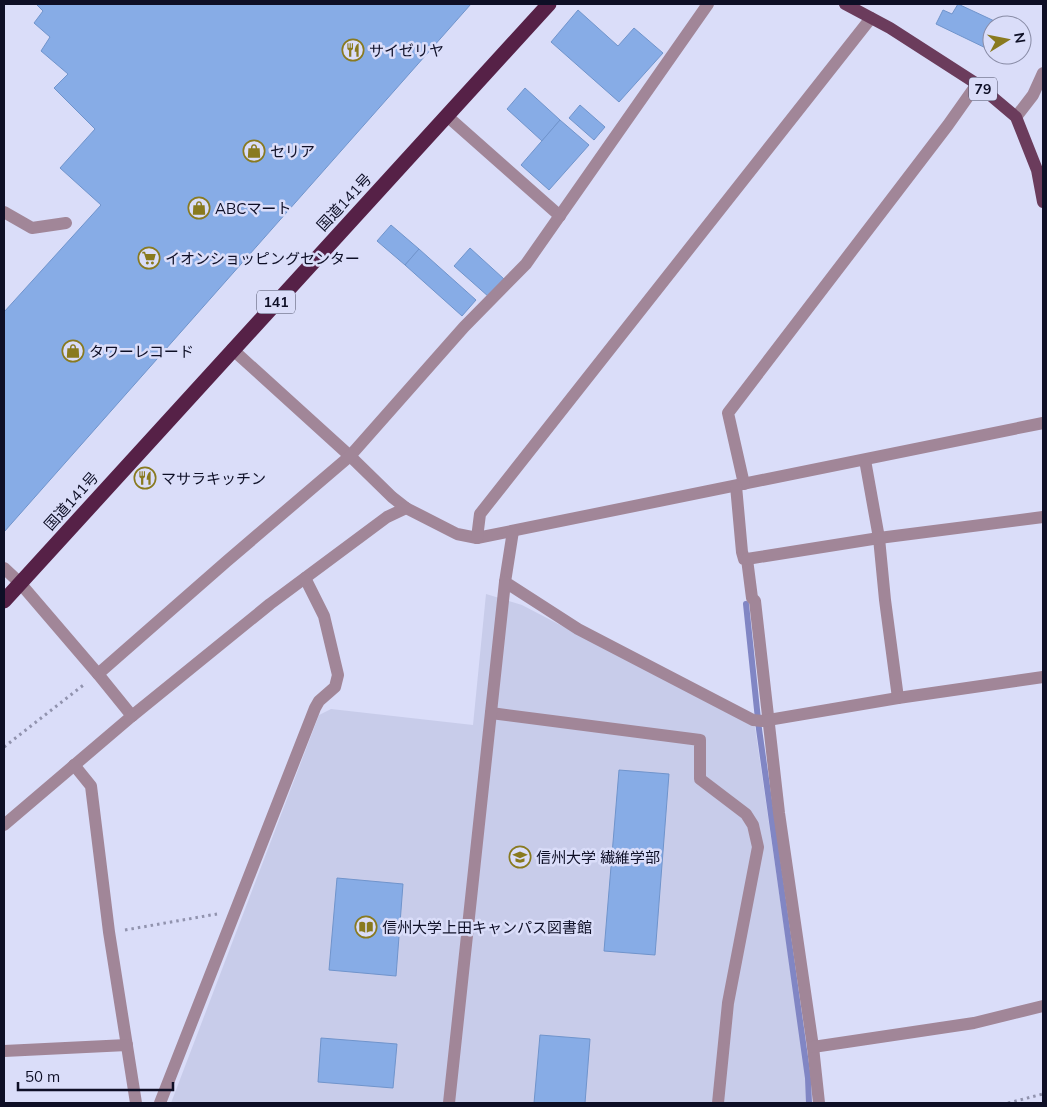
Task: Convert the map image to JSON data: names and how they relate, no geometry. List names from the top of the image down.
{
  "streets": {
    "highway": ["国道141号", "141"],
    "main road": ["79"]
  },
  "places": {
    "restaurant": ["サイゼリヤ", "マサラキッチン"],
    "shop": ["セリア", "ABCマート", "タワーレコード"],
    "supermarket": ["イオンショッピングセンター"],
    "school or university": ["信州大学 繊維学部"],
    "library": ["信州大学上田キャンパス図書館"]
  },
  "scale_bar": "50 m",
  "north": "right"
}
